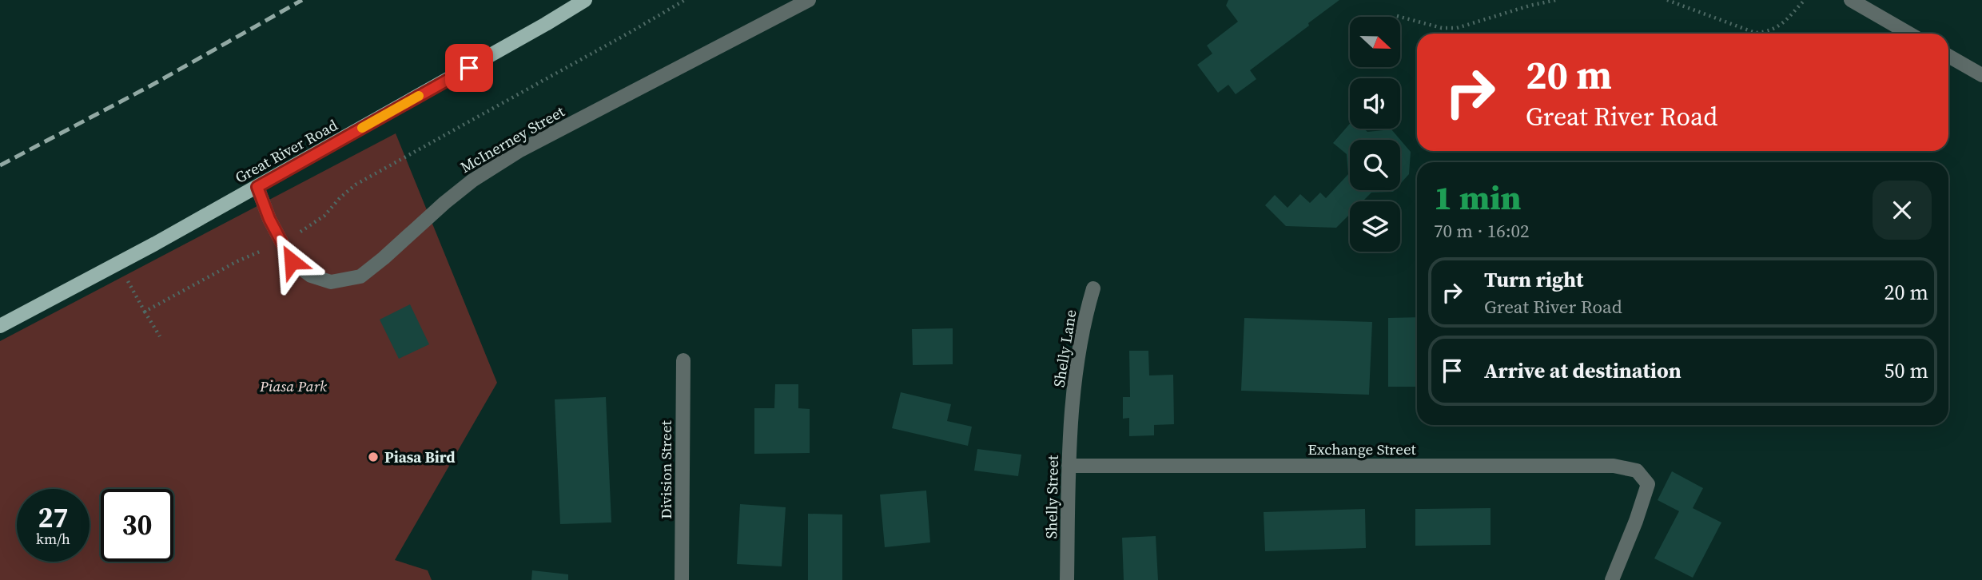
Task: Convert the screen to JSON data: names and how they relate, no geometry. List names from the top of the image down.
{
  "streets": {
    "main road": ["Great River Road"],
    "street": [
      "McInerney Street",
      "Shelly Lane",
      "Exchange Street",
      "Division Street",
      "Shelly Street"
    ]
  },
  "crossings": [
    ["McInerney Street", "Great River Road"],
    ["Shelly Lane", "Shelly Street"],
    ["Exchange Street", "Shelly Street"]
  ],
  "parks": ["Piasa Park"],
  "places": ["Piasa Bird"],
  "north": "right",
  "page": {
    "turn": ["20 m", "Great River Road"],
    "heading": ["1 min", "70 m · 16:02"],
    "list": [
      {
        "name": "Turn right",
        "note": "Great River Road",
        "value": "20 m"
      },
      {
        "name": "Arrive at destination",
        "value": "50 m"
      }
    ],
    "speed": "27 km/h",
    "limit": "30"
  }
}
